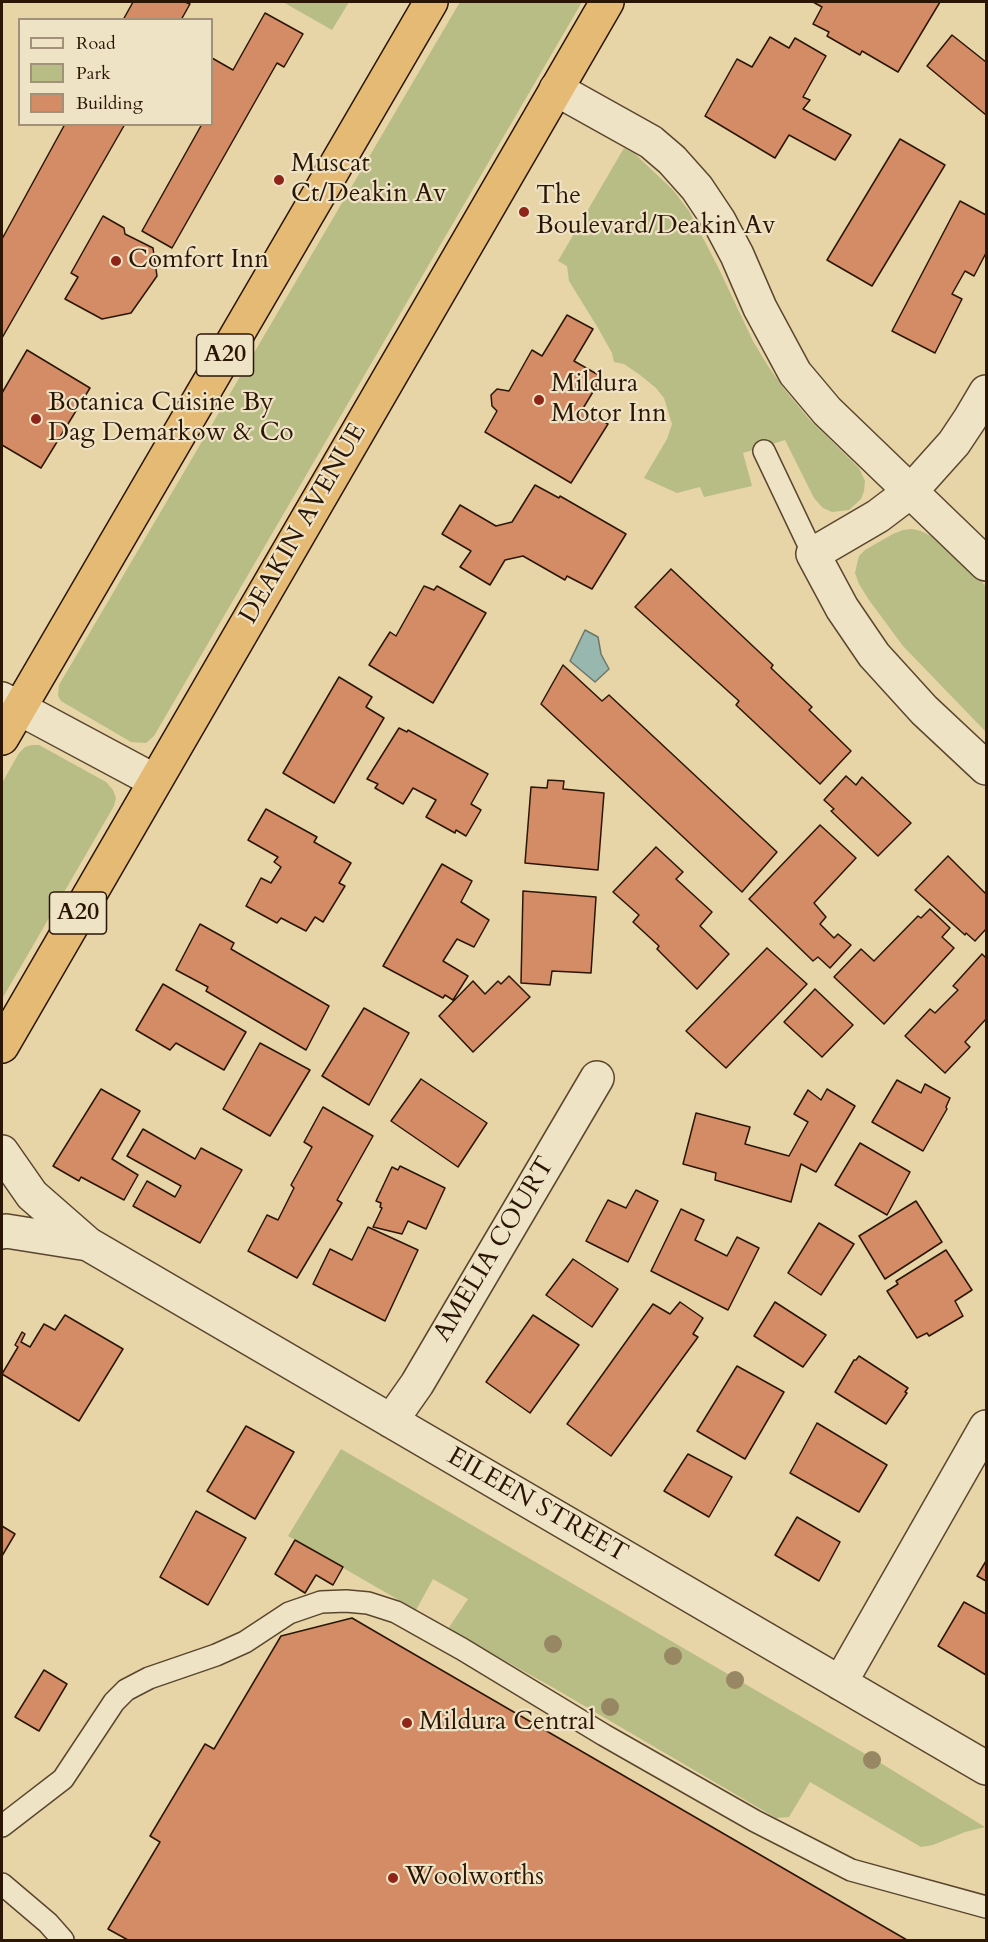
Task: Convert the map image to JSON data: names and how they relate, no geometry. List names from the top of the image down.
{
  "streets": {
    "highway": ["A20", "DEAKIN AVENUE"],
    "street": ["AMELIA COURT", "EILEEN STREET"]
  },
  "crossings": [
    ["AMELIA COURT", "EILEEN STREET"]
  ],
  "places": [
    "Muscat Ct/Deakin Av",
    "The Boulevard/Deakin Av",
    "Comfort Inn",
    "Mildura Motor Inn",
    "Botanica Cuisine By Dag Demarkow & Co",
    "Mildura Central",
    "Woolworths"
  ],
  "legend": ["Road", "Park", "Building"]
}
